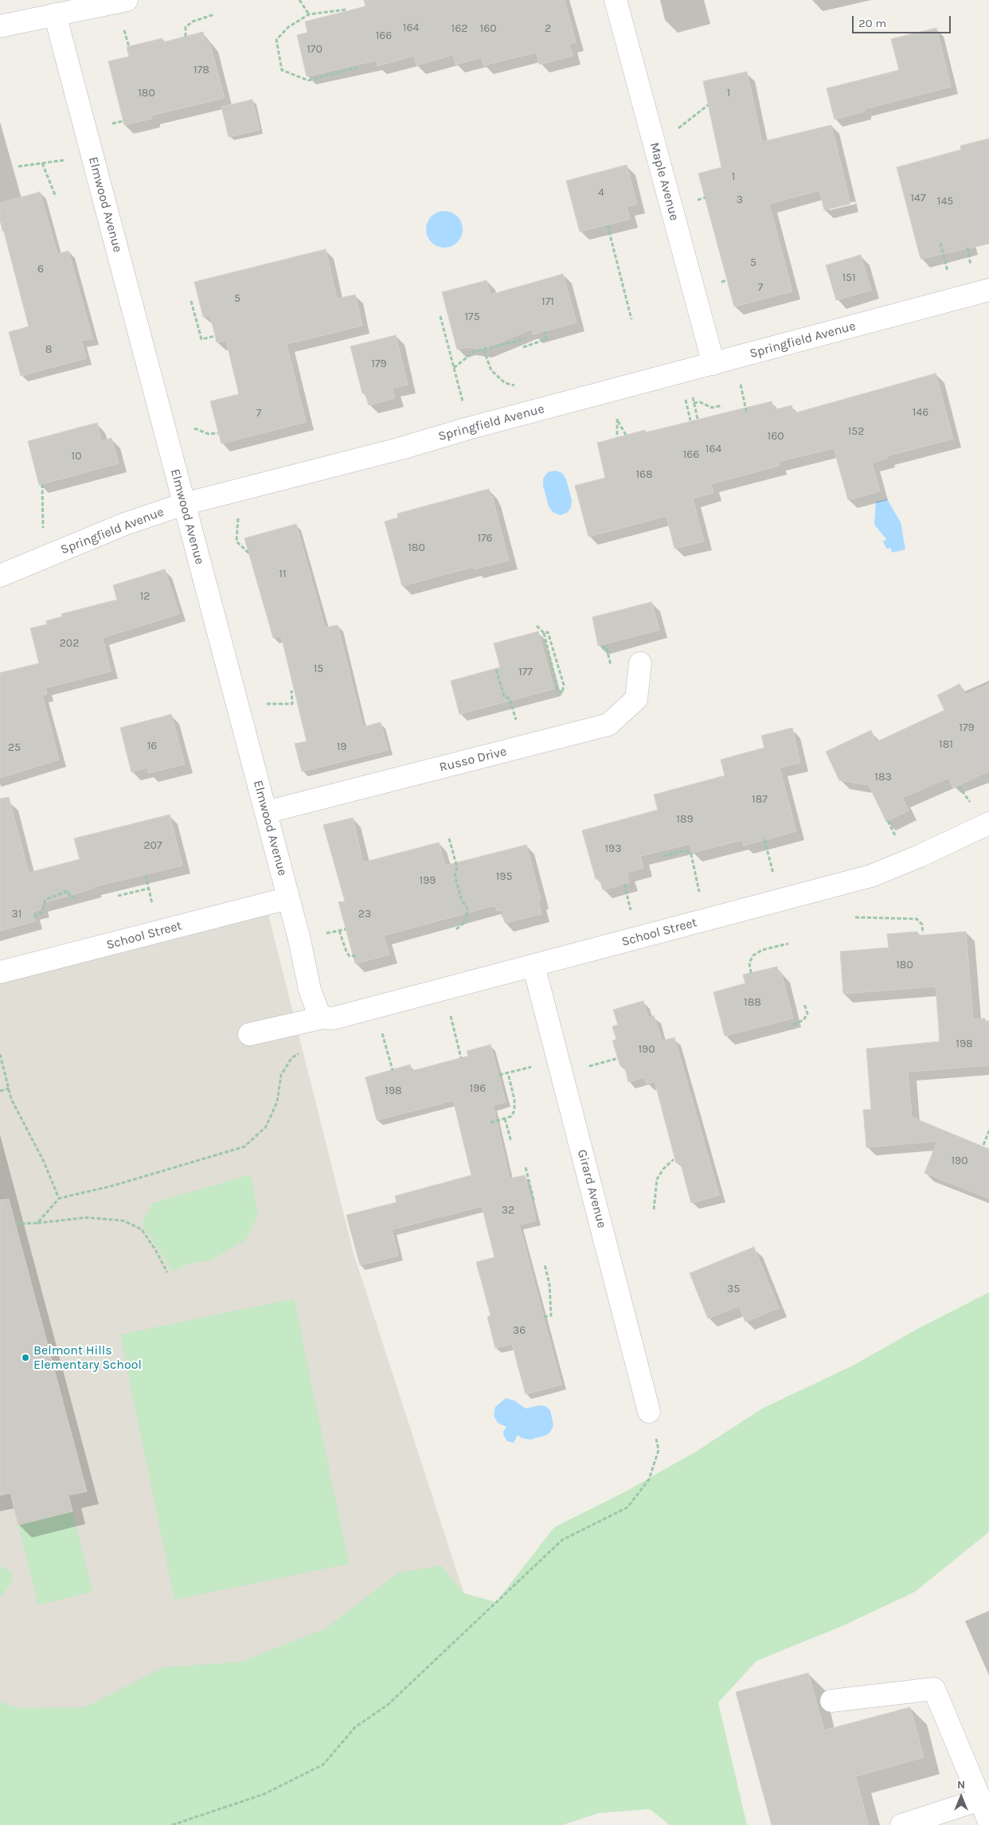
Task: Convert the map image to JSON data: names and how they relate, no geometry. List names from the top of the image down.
{
  "streets": {
    "street": [
      "Maple Avenue",
      "Elmwood Avenue",
      "Springfield Avenue",
      "Russo Drive",
      "School Street",
      "Girard Avenue"
    ]
  },
  "crossings": [
    ["Maple Avenue", "Springfield Avenue"],
    ["Elmwood Avenue", "Springfield Avenue"],
    ["Elmwood Avenue", "Russo Drive"],
    ["Elmwood Avenue", "School Street"],
    ["School Street", "Girard Avenue"]
  ],
  "places": ["Belmont Hills Elementary School"],
  "house_numbers": [
    "164",
    "162",
    "160",
    "2",
    "166",
    "170",
    "178",
    "180",
    "1",
    "1",
    "4",
    "147",
    "3",
    "145",
    "5",
    "6",
    "151",
    "7",
    "5",
    "171",
    "175",
    "8",
    "179",
    "146",
    "7",
    "152",
    "160",
    "164",
    "166",
    "10",
    "168",
    "176",
    "180",
    "11",
    "12",
    "202",
    "15",
    "177",
    "179",
    "181",
    "16",
    "19",
    "25",
    "183",
    "187",
    "189",
    "207",
    "193",
    "195",
    "199",
    "31",
    "23",
    "180",
    "188",
    "198",
    "190",
    "196",
    "198",
    "190",
    "32",
    "35",
    "36"
  ],
  "scale_bar": "20 m",
  "north": "top"
}
